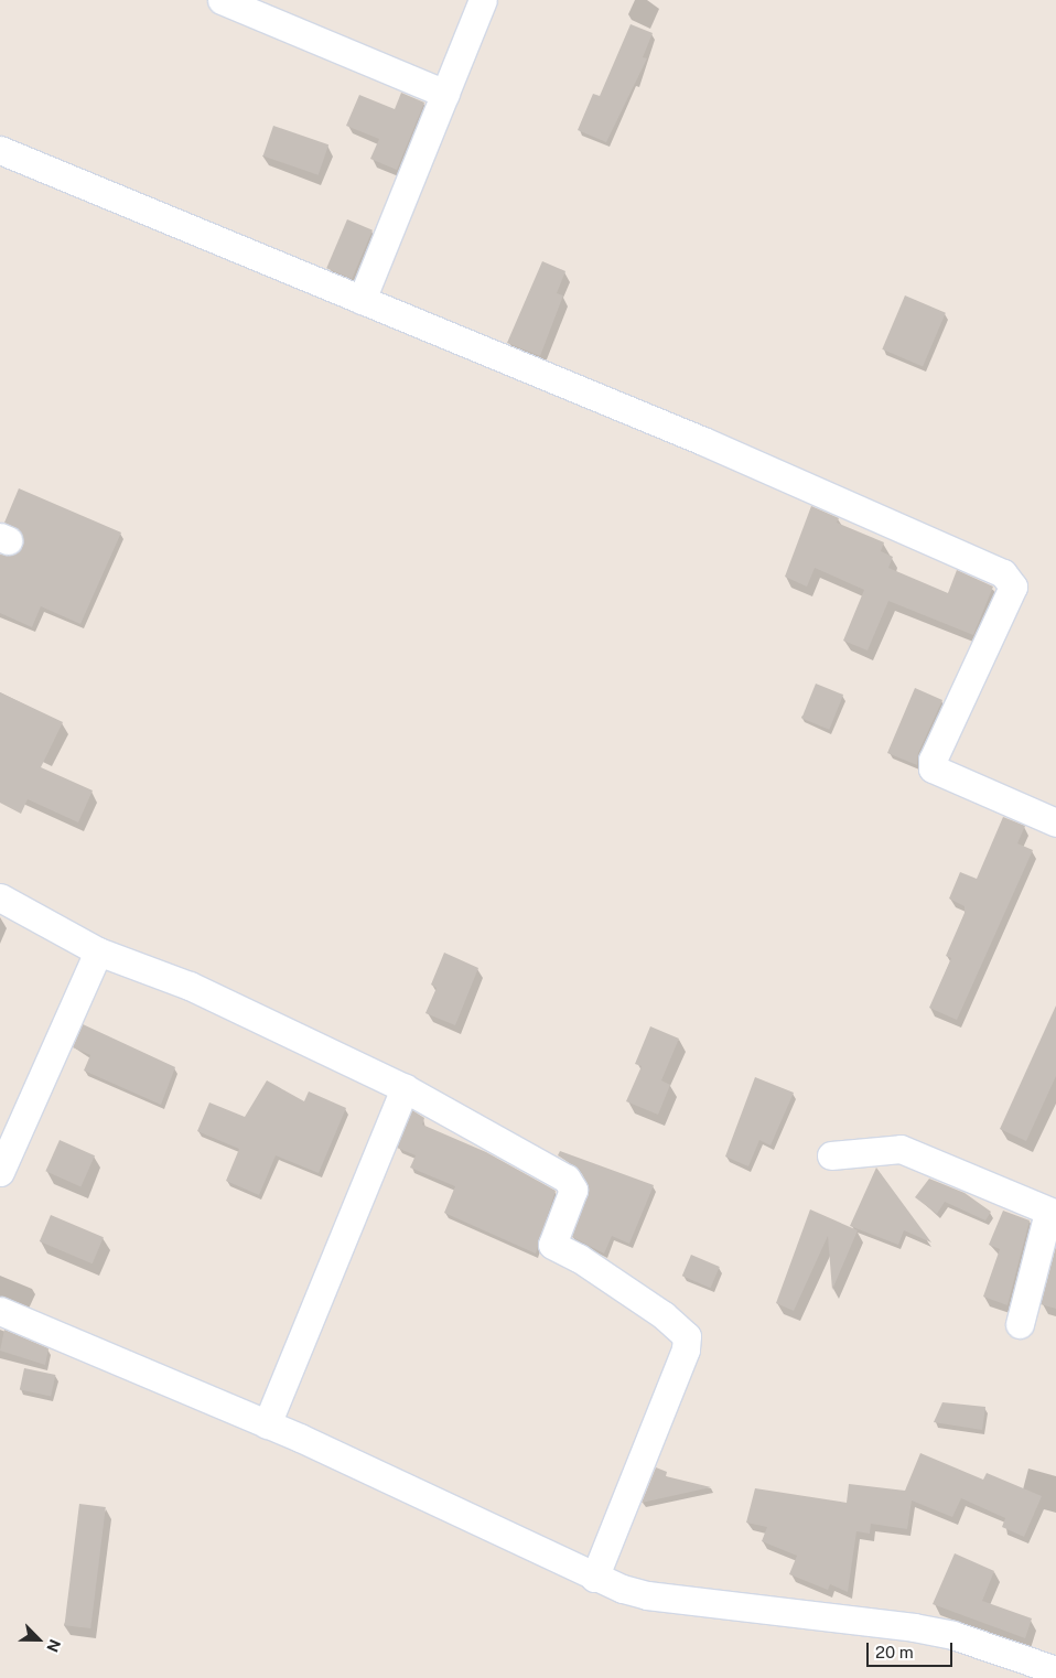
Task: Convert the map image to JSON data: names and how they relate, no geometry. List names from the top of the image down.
{
  "scale_bar": "20 m",
  "north": "bottom right"
}
